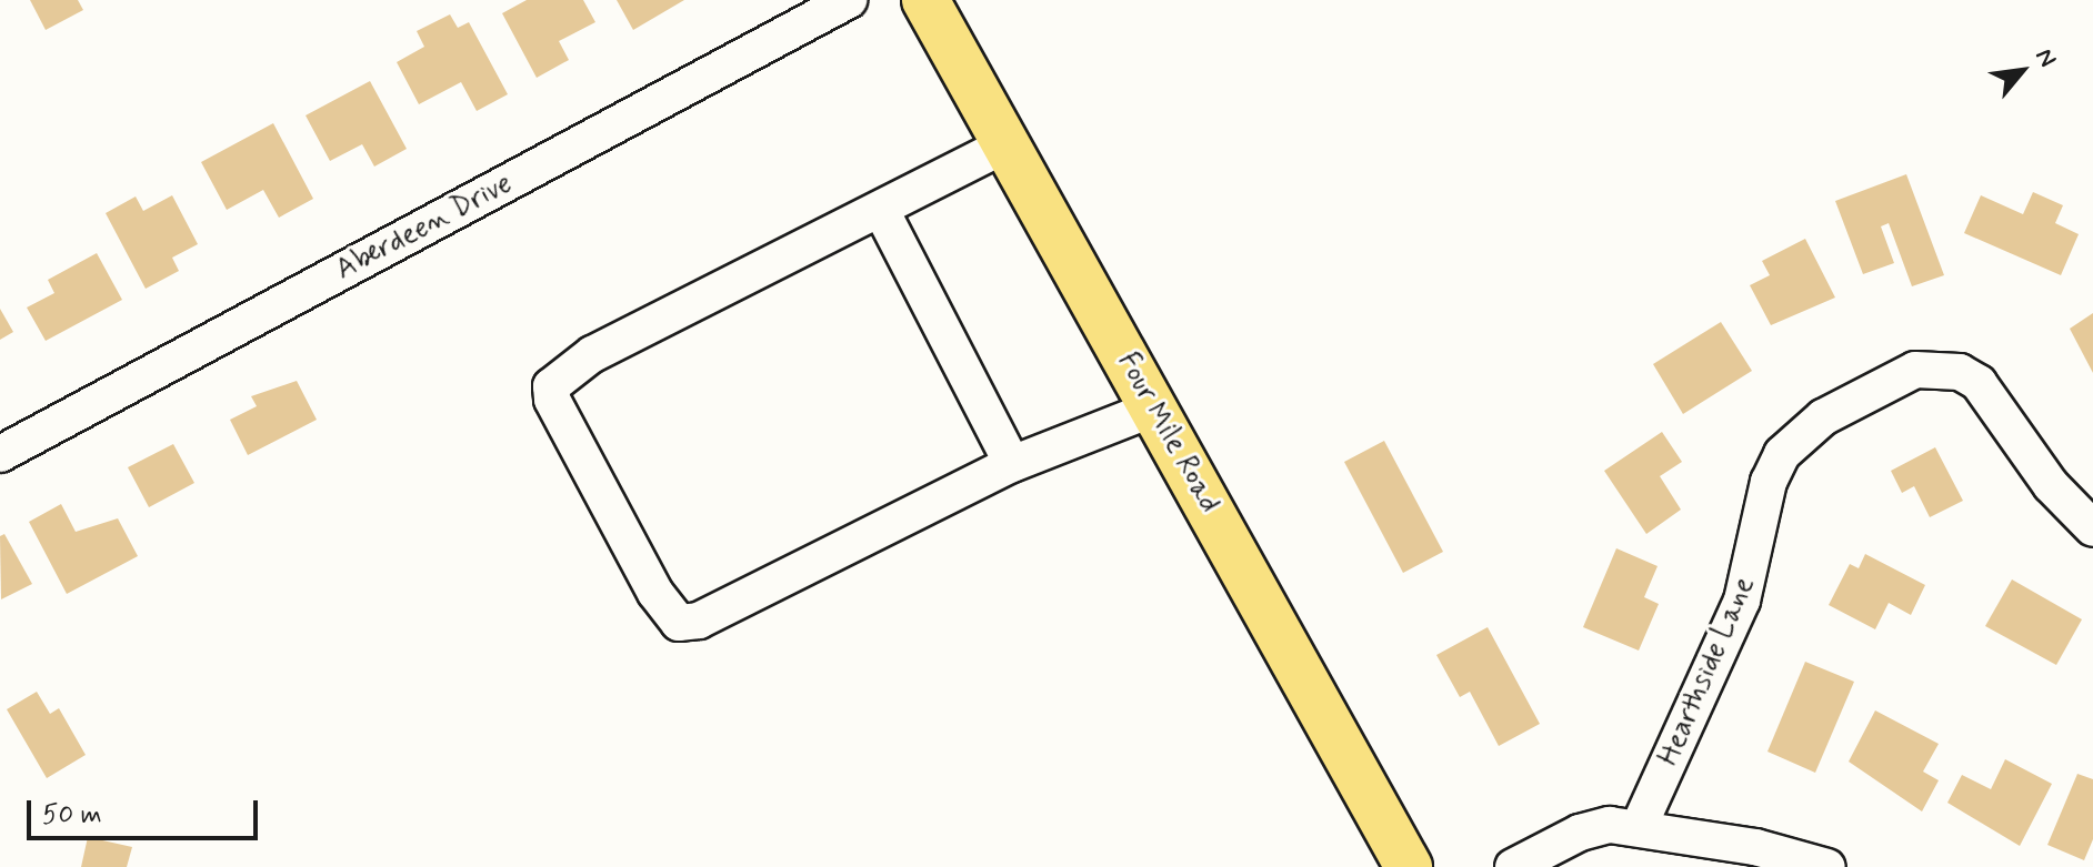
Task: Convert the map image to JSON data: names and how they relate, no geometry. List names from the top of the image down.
{
  "streets": {
    "main road": ["Four Mile Road"],
    "street": ["Aberdeen Drive", "Hearthside Lane"]
  },
  "scale_bar": "50 m",
  "north": "top right"
}
